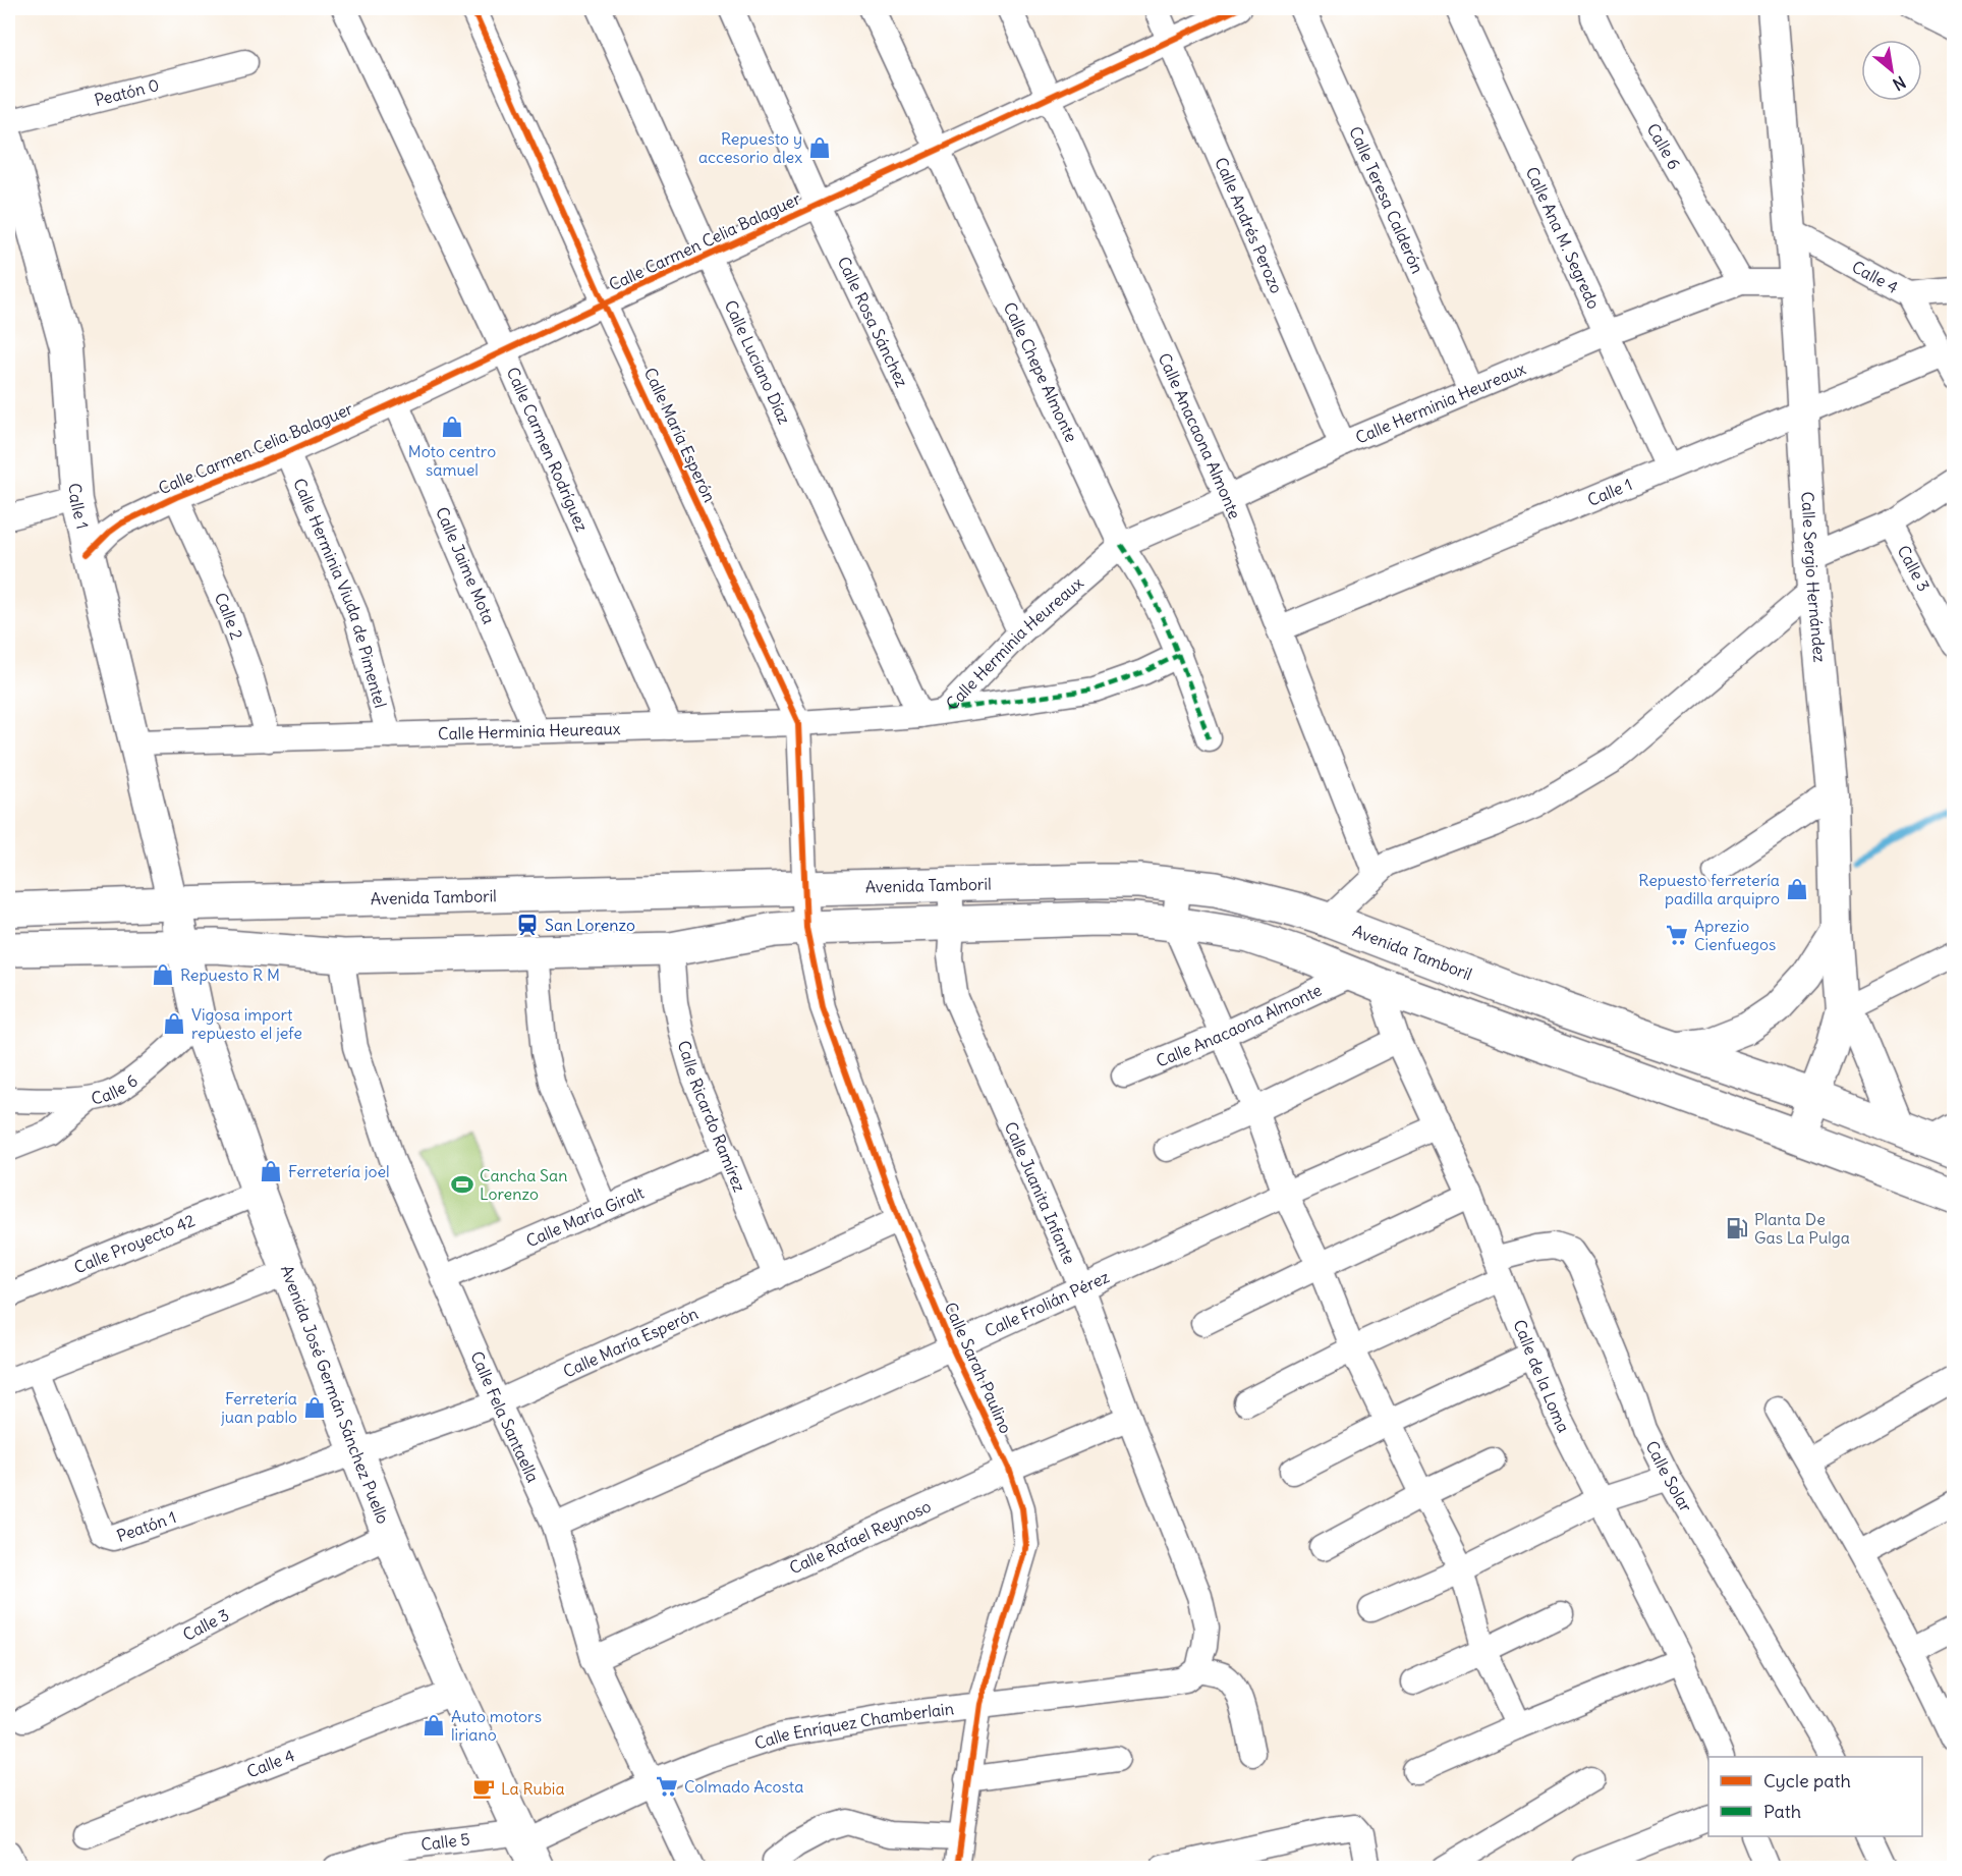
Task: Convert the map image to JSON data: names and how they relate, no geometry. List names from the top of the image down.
{
  "streets": {
    "main road": ["Avenida Tamboril", "Avenida José Germán Sánchez Puello"],
    "street": [
      "Peatón 0",
      "Calle 6",
      "Calle Teresa Calderón",
      "Calle Andrés Perozo",
      "Calle Ana M. Segredo",
      "Calle Carmen Celia Balaguer",
      "Calle 4",
      "Calle Rosa Sánchez",
      "Calle Luciano Díaz",
      "Calle Chepe Almonte",
      "Calle Herminia Heureaux",
      "Calle María Esperón",
      "Calle Anacaona Almonte",
      "Calle Carmen Rodríguez",
      "Calle 1",
      "Calle Jaime Mota",
      "Calle 3",
      "Calle Sergio Hernández",
      "Calle Herminia Viuda de Pimentel",
      "Calle 2",
      "Calle Ricardo Ramírez",
      "Calle Juanita Infante",
      "Calle María Giralt",
      "Calle Proyecto 42",
      "Calle Frolián Pérez",
      "Calle Sarah Paulino",
      "Calle de la Loma",
      "Calle Fela Santaella",
      "Calle Solar",
      "Peatón 1",
      "Calle Rafael Reynoso",
      "Calle Enríquez Chamberlain",
      "Calle 5"
    ]
  },
  "crossings": [
    ["Calle 6", "Calle Herminia Heureaux"],
    ["Calle 6", "Avenida José Germán Sánchez Puello"],
    ["Calle Teresa Calderón", "Calle Herminia Heureaux"],
    ["Calle Andrés Perozo", "Calle Carmen Celia Balaguer"],
    ["Calle Andrés Perozo", "Calle Herminia Heureaux"],
    ["Calle Ana M. Segredo", "Calle Herminia Heureaux"],
    ["Calle Ana M. Segredo", "Calle 1"],
    ["Calle Carmen Celia Balaguer", "Calle Rosa Sánchez"],
    ["Calle Carmen Celia Balaguer", "Calle Luciano Díaz"],
    ["Calle Carmen Celia Balaguer", "Calle Chepe Almonte"],
    ["Calle Carmen Celia Balaguer", "Calle María Esperón"],
    ["Calle Carmen Celia Balaguer", "Calle Anacaona Almonte"],
    ["Calle Carmen Celia Balaguer", "Calle Carmen Rodríguez"],
    ["Calle Carmen Celia Balaguer", "Calle 1"],
    ["Calle Carmen Celia Balaguer", "Calle Jaime Mota"],
    ["Calle Carmen Celia Balaguer", "Calle Herminia Viuda de Pimentel"],
    ["Calle Carmen Celia Balaguer", "Calle 2"],
    ["Calle 4", "Calle 1"],
    ["Calle 4", "Calle Sergio Hernández"],
    ["Calle 4", "Avenida José Germán Sánchez Puello"],
    ["Calle Rosa Sánchez", "Calle Herminia Heureaux"],
    ["Calle Luciano Díaz", "Calle Herminia Heureaux"],
    ["Calle Chepe Almonte", "Calle Herminia Heureaux"],
    ["Calle Herminia Heureaux", "Calle María Esperón"],
    ["Calle Herminia Heureaux", "Calle Anacaona Almonte"],
    ["Calle Herminia Heureaux", "Calle Carmen Rodríguez"],
    ["Calle Herminia Heureaux", "Calle 1"],
    ["Calle Herminia Heureaux", "Calle Jaime Mota"],
    ["Calle Herminia Heureaux", "Calle Sergio Hernández"],
    ["Calle Herminia Heureaux", "Calle Herminia Viuda de Pimentel"],
    ["Calle Herminia Heureaux", "Calle 2"],
    ["Calle María Esperón", "Avenida Tamboril"],
    ["Calle María Esperón", "Calle Ricardo Ramírez"],
    ["Calle María Esperón", "Calle Sarah Paulino"],
    ["Calle María Esperón", "Avenida José Germán Sánchez Puello"],
    ["Calle María Esperón", "Calle Fela Santaella"],
    ["Calle María Esperón", "Peatón 1"],
    ["Calle Anacaona Almonte", "Calle 1"],
    ["Calle Anacaona Almonte", "Calle de la Loma"],
    ["Calle 1", "Calle Sergio Hernández"],
    ["Calle 1", "Avenida Tamboril"],
    ["Calle 1", "Avenida José Germán Sánchez Puello"],
    ["Calle 3", "Avenida José Germán Sánchez Puello"],
    ["Calle Sergio Hernández", "Avenida Tamboril"],
    ["Avenida Tamboril", "Calle Juanita Infante"],
    ["Avenida Tamboril", "Calle Sarah Paulino"],
    ["Avenida Tamboril", "Avenida José Germán Sánchez Puello"],
    ["Calle Ricardo Ramírez", "Calle María Giralt"],
    ["Calle Juanita Infante", "Calle Frolián Pérez"],
    ["Calle Juanita Infante", "Calle Rafael Reynoso"],
    ["Calle Juanita Infante", "Calle Enríquez Chamberlain"],
    ["Calle María Giralt", "Calle Fela Santaella"],
    ["Calle Proyecto 42", "Avenida José Germán Sánchez Puello"],
    ["Calle Frolián Pérez", "Calle Sarah Paulino"],
    ["Calle Frolián Pérez", "Calle de la Loma"],
    ["Calle Frolián Pérez", "Calle Fela Santaella"],
    ["Calle Sarah Paulino", "Calle Rafael Reynoso"],
    ["Calle Sarah Paulino", "Calle Enríquez Chamberlain"],
    ["Calle de la Loma", "Calle Solar"],
    ["Avenida José Germán Sánchez Puello", "Peatón 1"],
    ["Avenida José Germán Sánchez Puello", "Calle Enríquez Chamberlain"],
    ["Avenida José Germán Sánchez Puello", "Calle 5"],
    ["Calle Fela Santaella", "Calle Rafael Reynoso"],
    ["Calle Fela Santaella", "Calle Enríquez Chamberlain"],
    ["Calle Enríquez Chamberlain", "Calle 5"]
  ],
  "places": {
    "shop": [
      "Repuesto y accesorio alex",
      "Moto centro samuel",
      "Repuesto ferretería padilla arquipro",
      "Repuesto R M",
      "Vigosa import repuesto el jefe",
      "Ferretería joel",
      "Ferretería juan pablo",
      "Auto motors liriano"
    ],
    "station": ["San Lorenzo"],
    "supermarket": ["Aprezio Cienfuegos", "Colmado Acosta"],
    "sports": ["Cancha San Lorenzo"],
    "fuel station": ["Planta De Gas La Pulga"],
    "cafe": ["La Rubia"]
  },
  "legend": ["Cycle path", "Path"],
  "north": "bottom right"
}
